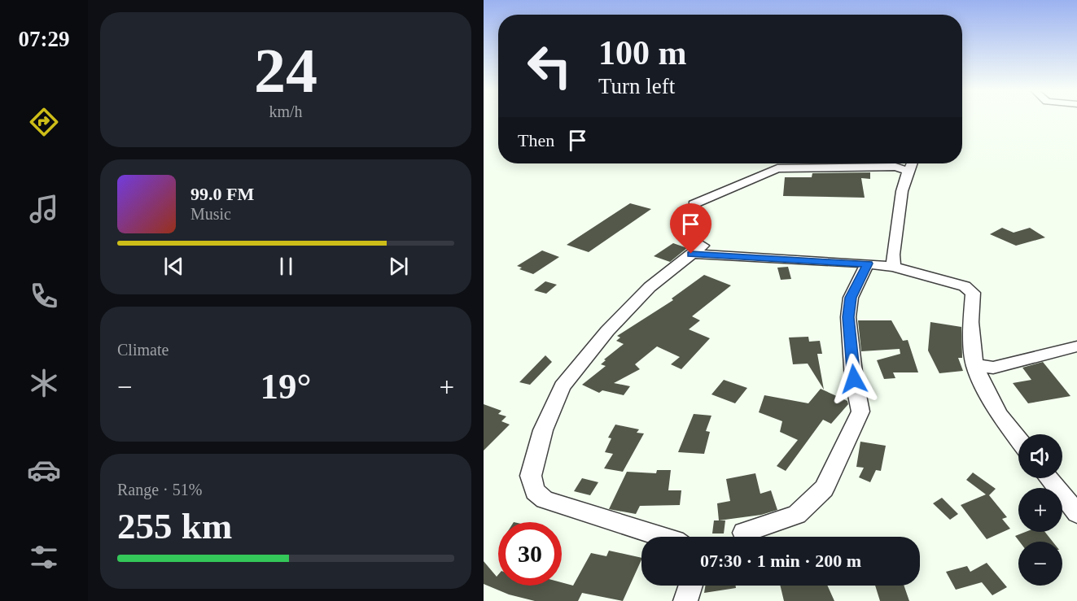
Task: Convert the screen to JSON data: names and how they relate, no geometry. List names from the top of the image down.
{
  "page": {
    "tabs": "07:29",
    "tile": [
      ["24", "km/h"],
      "Climate",
      ["Range · 51%", "255 km"]
    ],
    "turn": ["100 m", "Turn left"],
    "then": "Then",
    "song": ["99.0 FM", "Music"],
    "heat": ["−", "19°", "+"],
    "map_buttons": ["+", "−"],
    "limit": "30",
    "trip": "07:30 · 1 min · 200 m"
  }
}
